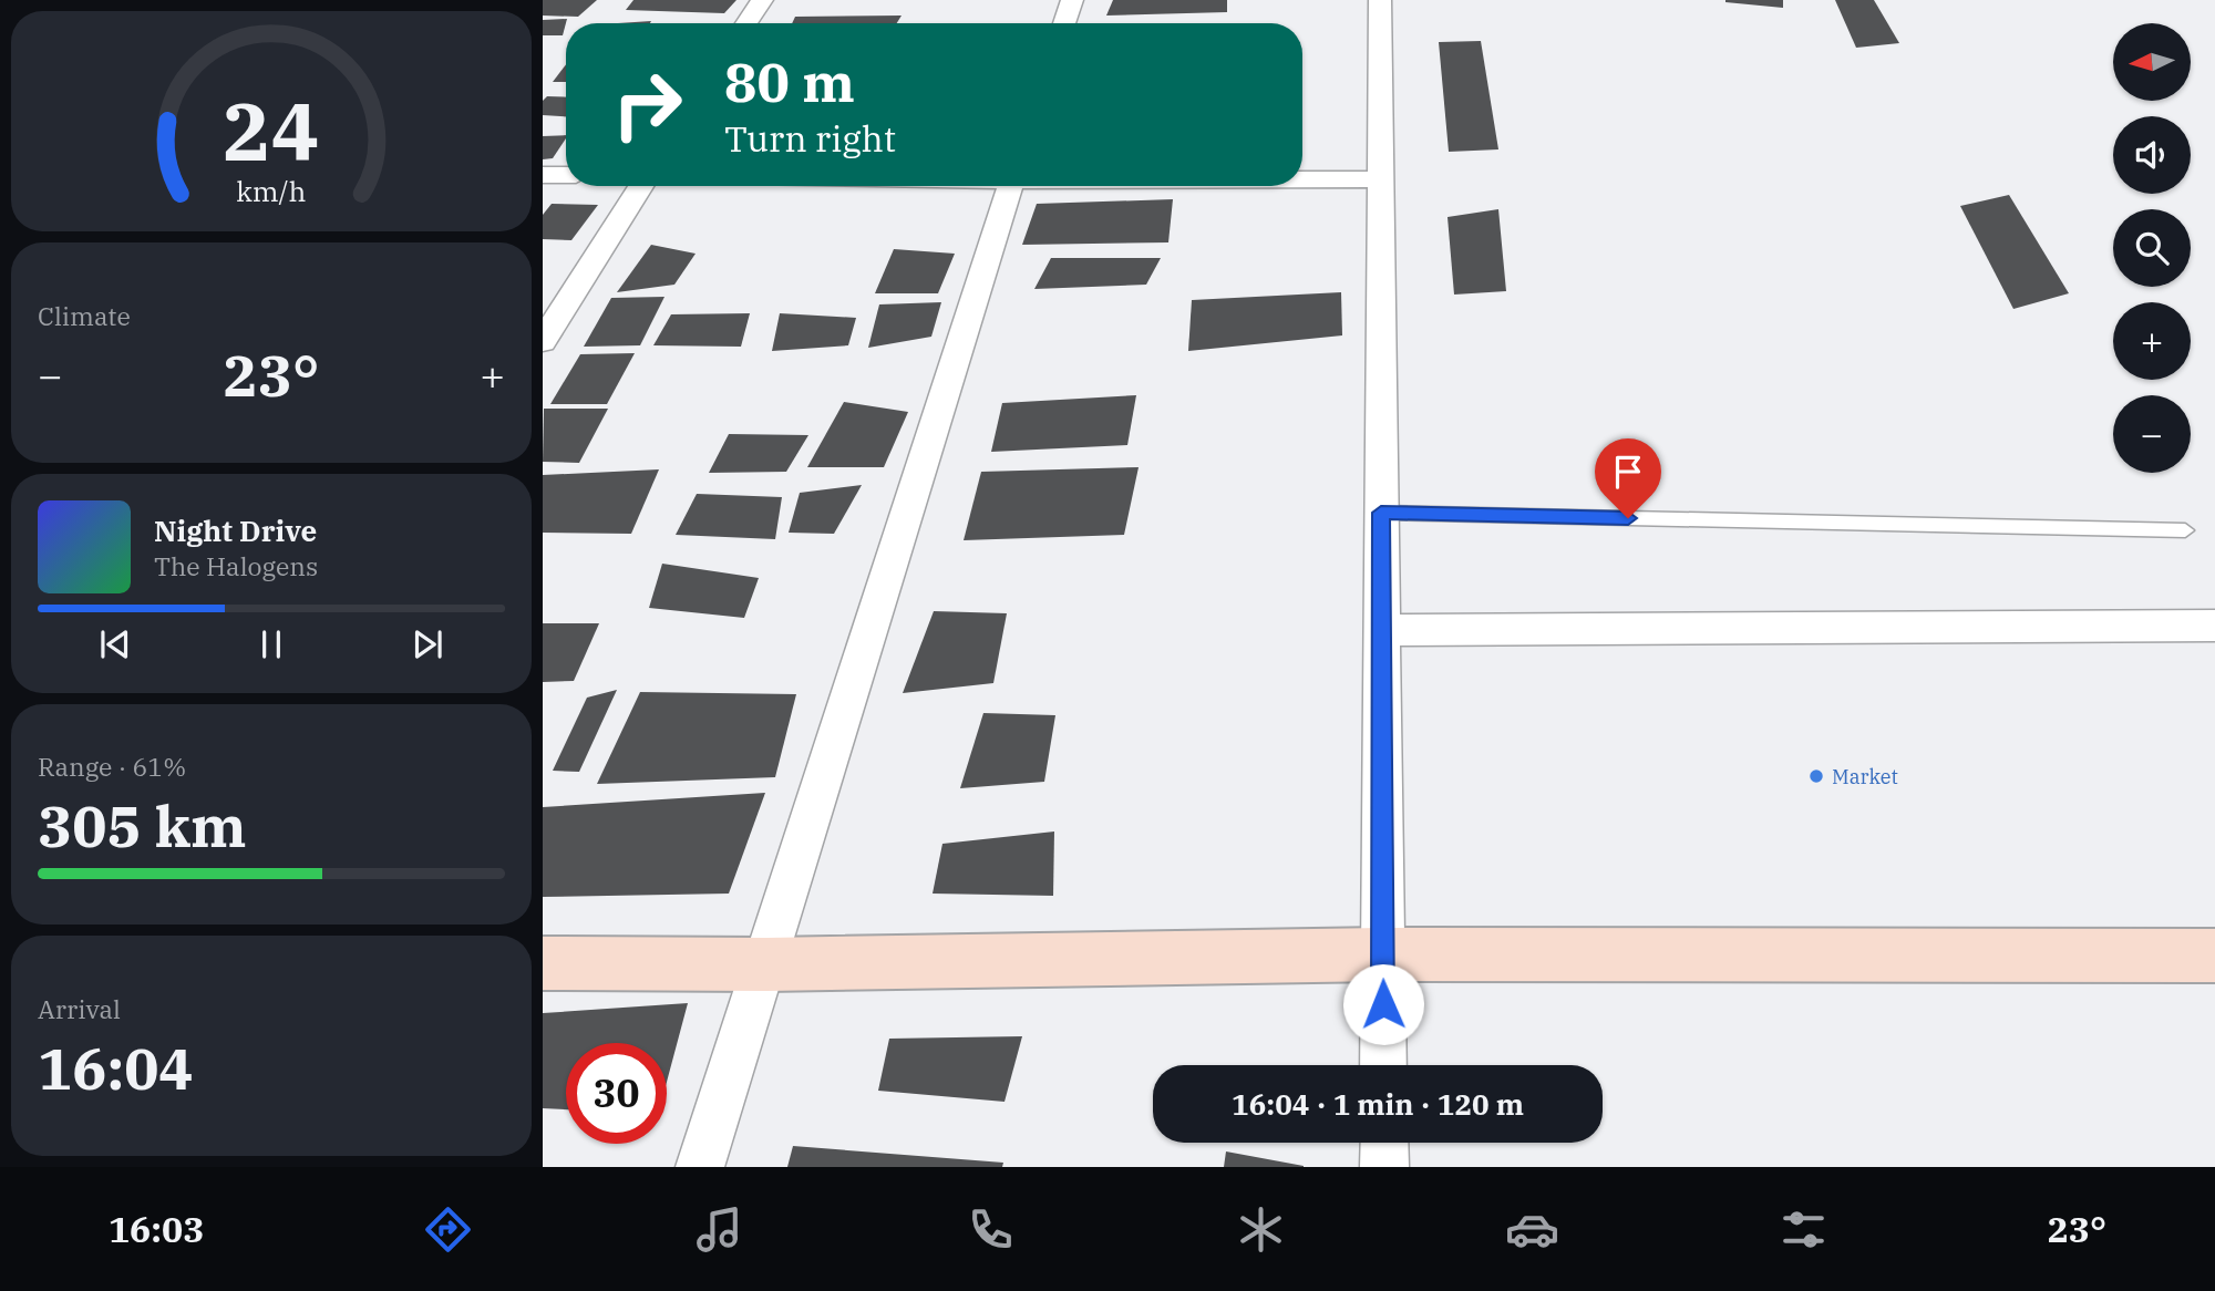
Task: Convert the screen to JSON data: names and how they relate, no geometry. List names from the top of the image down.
{
  "places": ["Market"],
  "north": "left",
  "page": {
    "map_buttons": ["+", "−"],
    "turn": ["80 m", "Turn right"],
    "tile": [
      "Climate",
      ["Range · 61%", "305 km"],
      ["Arrival", "16:04"]
    ],
    "heat": ["−", "23°", "+"],
    "song": ["Night Drive", "The Halogens"],
    "limit": "30",
    "trip": "16:04 · 1 min · 120 m",
    "tabs": ["16:03", "23°"],
    "gauge": ["24", "km/h"]
  }
}
